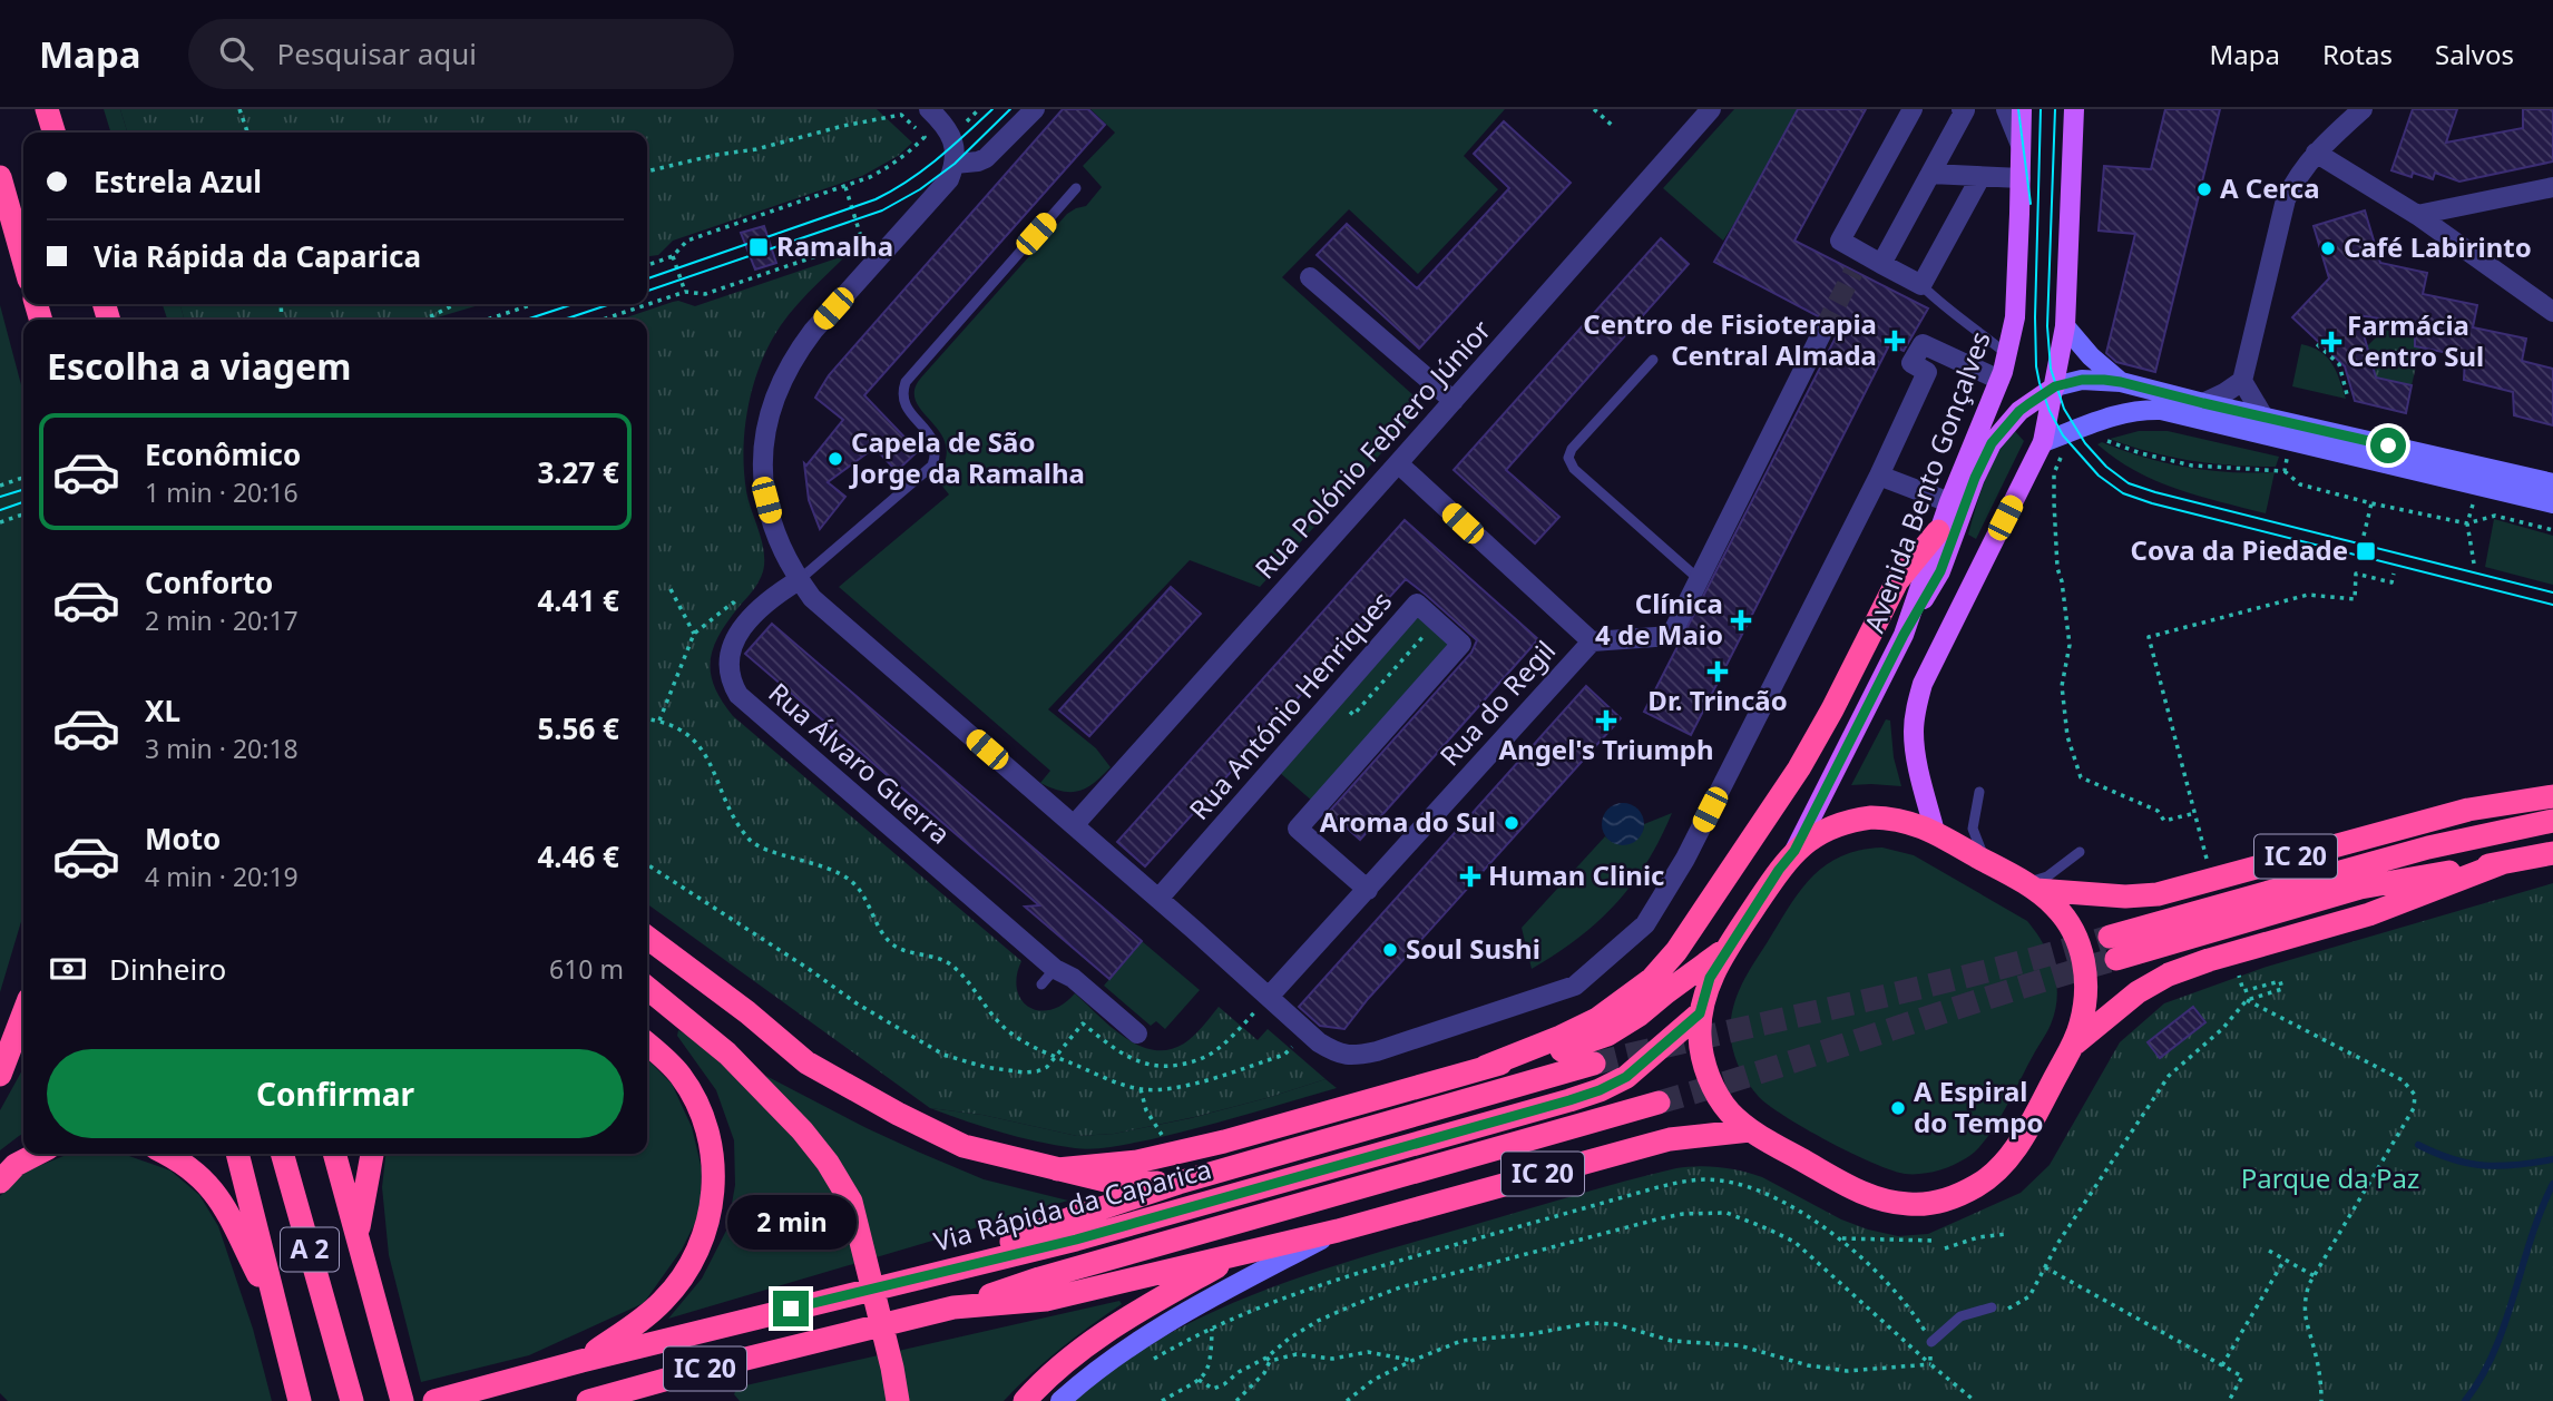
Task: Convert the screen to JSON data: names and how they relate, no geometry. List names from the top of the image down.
{
  "streets": {
    "highway": ["IC 20", "Via Rápida da Caparica", "A 2"],
    "main road": ["Avenida Bento Gonçalves"],
    "street": [
      "Rua Polónio Febrero Júnior",
      "Rua do Regil",
      "Rua António Henriques",
      "Rua Álvaro Guerra"
    ]
  },
  "crossings": [
    ["Rua Polónio Febrero Júnior", "Rua do Regil"],
    ["Rua do Regil", "Rua António Henriques"]
  ],
  "parks": ["Parque da Paz"],
  "places": {
    "other": [
      "A Cerca",
      "Café Labirinto",
      "Capela de São Jorge da Ramalha",
      "Aroma do Sul",
      "Soul Sushi",
      "A Espiral do Tempo"
    ],
    "transit": ["Ramalha", "Cova da Piedade"],
    "health": [
      "Centro de Fisioterapia Central Almada",
      "Farmácia Centro Sul",
      "Clínica 4 de Maio",
      "Dr. Trincão",
      "Angel's Triumph",
      "Human Clinic"
    ]
  },
  "page": {
    "header": "Mapa",
    "search": "Pesquisar aqui",
    "nav": ["Mapa", "Rotas", "Salvos"],
    "banner": ["Estrela Azul", "Via Rápida da Caparica"],
    "heading": "Escolha a viagem",
    "list": [
      {
        "name": "Econômico",
        "note": "1 min · 20:16",
        "value": "3.27 €"
      },
      {
        "name": "Conforto",
        "note": "2 min · 20:17",
        "value": "4.41 €"
      },
      {
        "name": "XL",
        "note": "3 min · 20:18",
        "value": "5.56 €"
      },
      {
        "name": "Moto",
        "note": "4 min · 20:19",
        "value": "4.46 €"
      }
    ],
    "pay": ["Dinheiro", "610 m"],
    "buttons": "Confirmar",
    "bubble": "2 min"
  }
}
